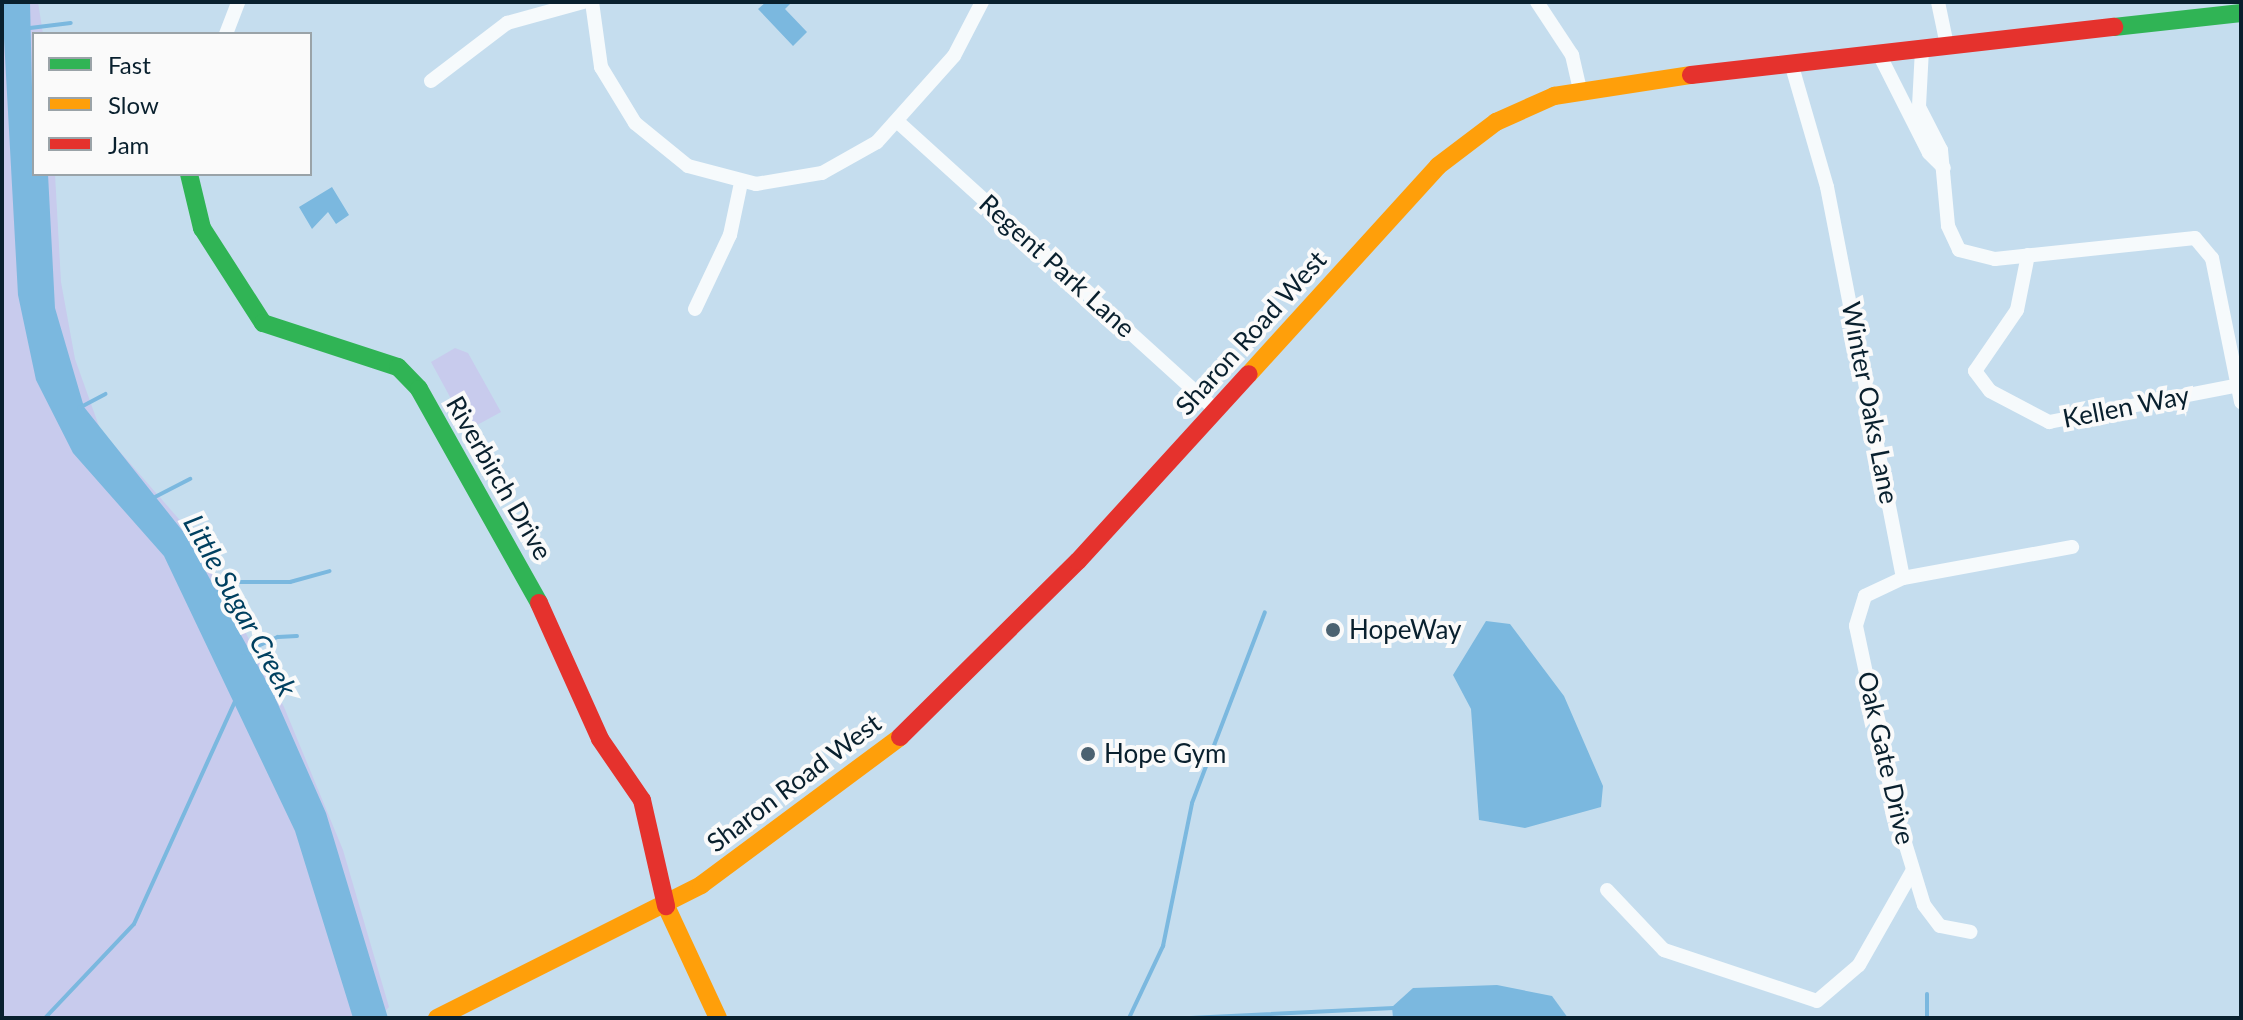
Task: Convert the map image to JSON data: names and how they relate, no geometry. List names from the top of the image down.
{
  "streets": {
    "main road": ["Sharon Road West", "Riverbirch Drive"],
    "street": [
      "Regent Park Lane",
      "Winter Oaks Lane",
      "Kellen Way",
      "Oak Gate Drive"
    ]
  },
  "crossings": [
    ["Regent Park Lane", "Sharon Road West"],
    ["Sharon Road West", "Winter Oaks Lane"],
    ["Sharon Road West", "Riverbirch Drive"],
    ["Winter Oaks Lane", "Oak Gate Drive"]
  ],
  "water": ["Little Sugar Creek"],
  "places": ["HopeWay", "Hope Gym"],
  "legend": ["Fast", "Slow", "Jam"]
}
